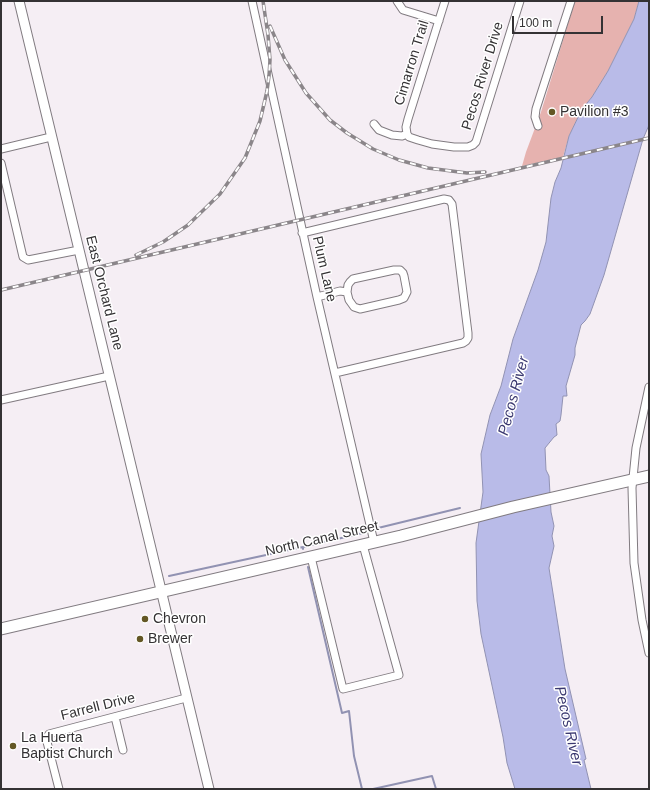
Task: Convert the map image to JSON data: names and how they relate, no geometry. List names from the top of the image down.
{
  "streets": {
    "main road": ["North Canal Street"],
    "street": [
      "Cimarron Trail",
      "Pecos River Drive",
      "Plum Lane",
      "East Orchard Lane",
      "Farrell Drive"
    ]
  },
  "crossings": [
    ["Cimarron Trail", "Pecos River Drive"],
    ["Plum Lane", "North Canal Street"],
    ["East Orchard Lane", "North Canal Street"],
    ["East Orchard Lane", "Farrell Drive"]
  ],
  "water": ["Pecos River"],
  "places": [
    "Pavilion #3",
    "Chevron",
    "Brewer",
    "La Huerta Baptist Church"
  ],
  "scale_bar": "100 m"
}
